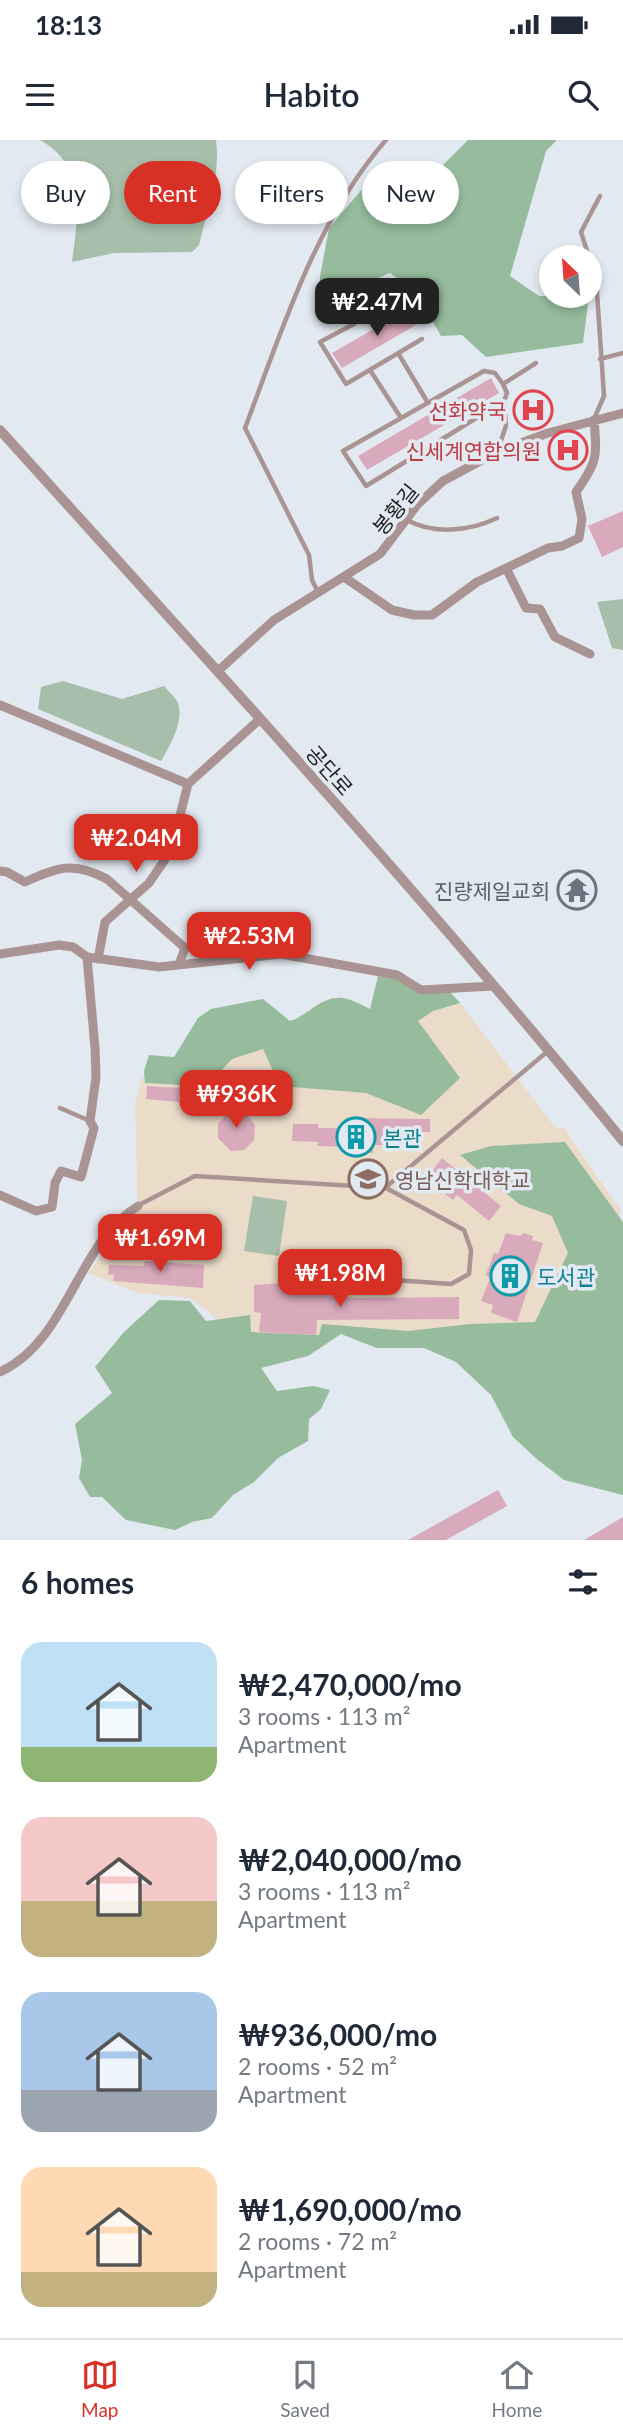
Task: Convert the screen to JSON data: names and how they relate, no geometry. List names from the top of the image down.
{
  "streets": {
    "street": ["봉황길", "공단로"]
  },
  "crossings": [
    ["봉황길", "공단로"]
  ],
  "places": {
    "hospital": ["선화약국", "신세계연합의원"],
    "temple": ["진량제일교회"],
    "building": ["본관", "도서관"],
    "school or university": ["영남신학대학교"]
  },
  "north": "top left",
  "page": {
    "status": "18:13",
    "header": "Habito",
    "chip": [
      "Buy",
      "Rent",
      "Filters",
      "New"
    ],
    "price": [
      "₩2.47M",
      "₩2.04M",
      "₩2.53M",
      "₩936K",
      "₩1.69M",
      "₩1.98M"
    ],
    "heading": "6 homes",
    "list": [
      {
        "name": "₩2,470,000/mo",
        "note": "3 rooms · 113 m² · Apartment"
      },
      {
        "name": "₩2,040,000/mo",
        "note": "3 rooms · 113 m² · Apartment"
      },
      {
        "name": "₩936,000/mo",
        "note": "2 rooms · 52 m² · Apartment"
      },
      {
        "name": "₩1,690,000/mo",
        "note": "2 rooms · 72 m² · Apartment"
      }
    ],
    "tabs": ["Map", "Saved", "Home"]
  }
}
